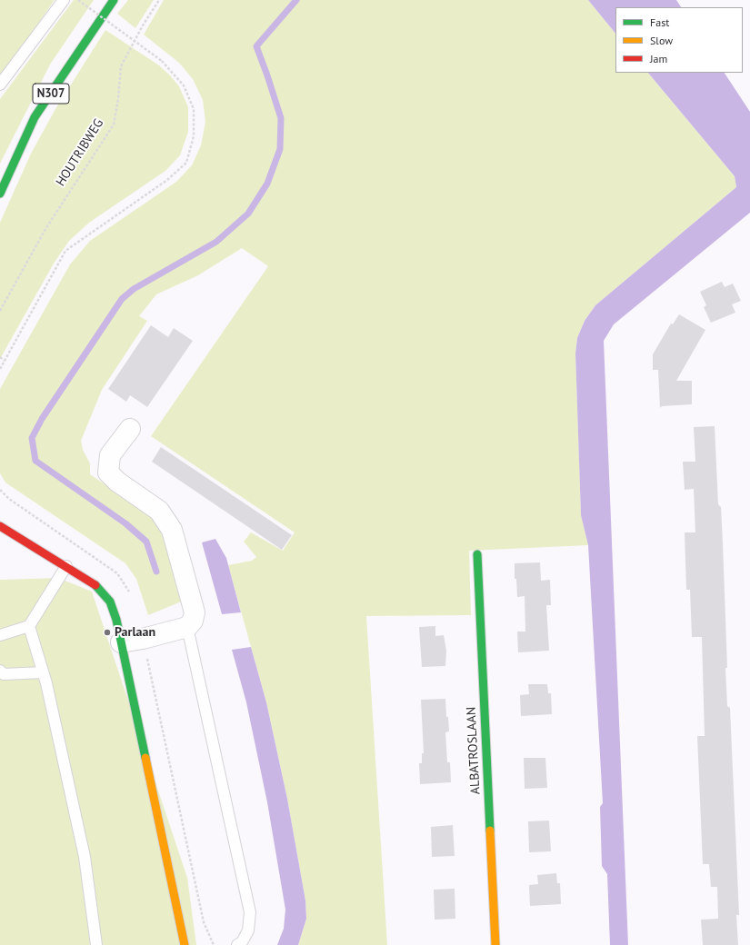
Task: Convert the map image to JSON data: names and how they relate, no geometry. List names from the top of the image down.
{
  "streets": {
    "street": ["N307", "ALBATROSLAAN"],
    "path": ["HOUTRIBWEG"]
  },
  "places": ["Parlaan"],
  "legend": ["Fast", "Slow", "Jam"]
}
